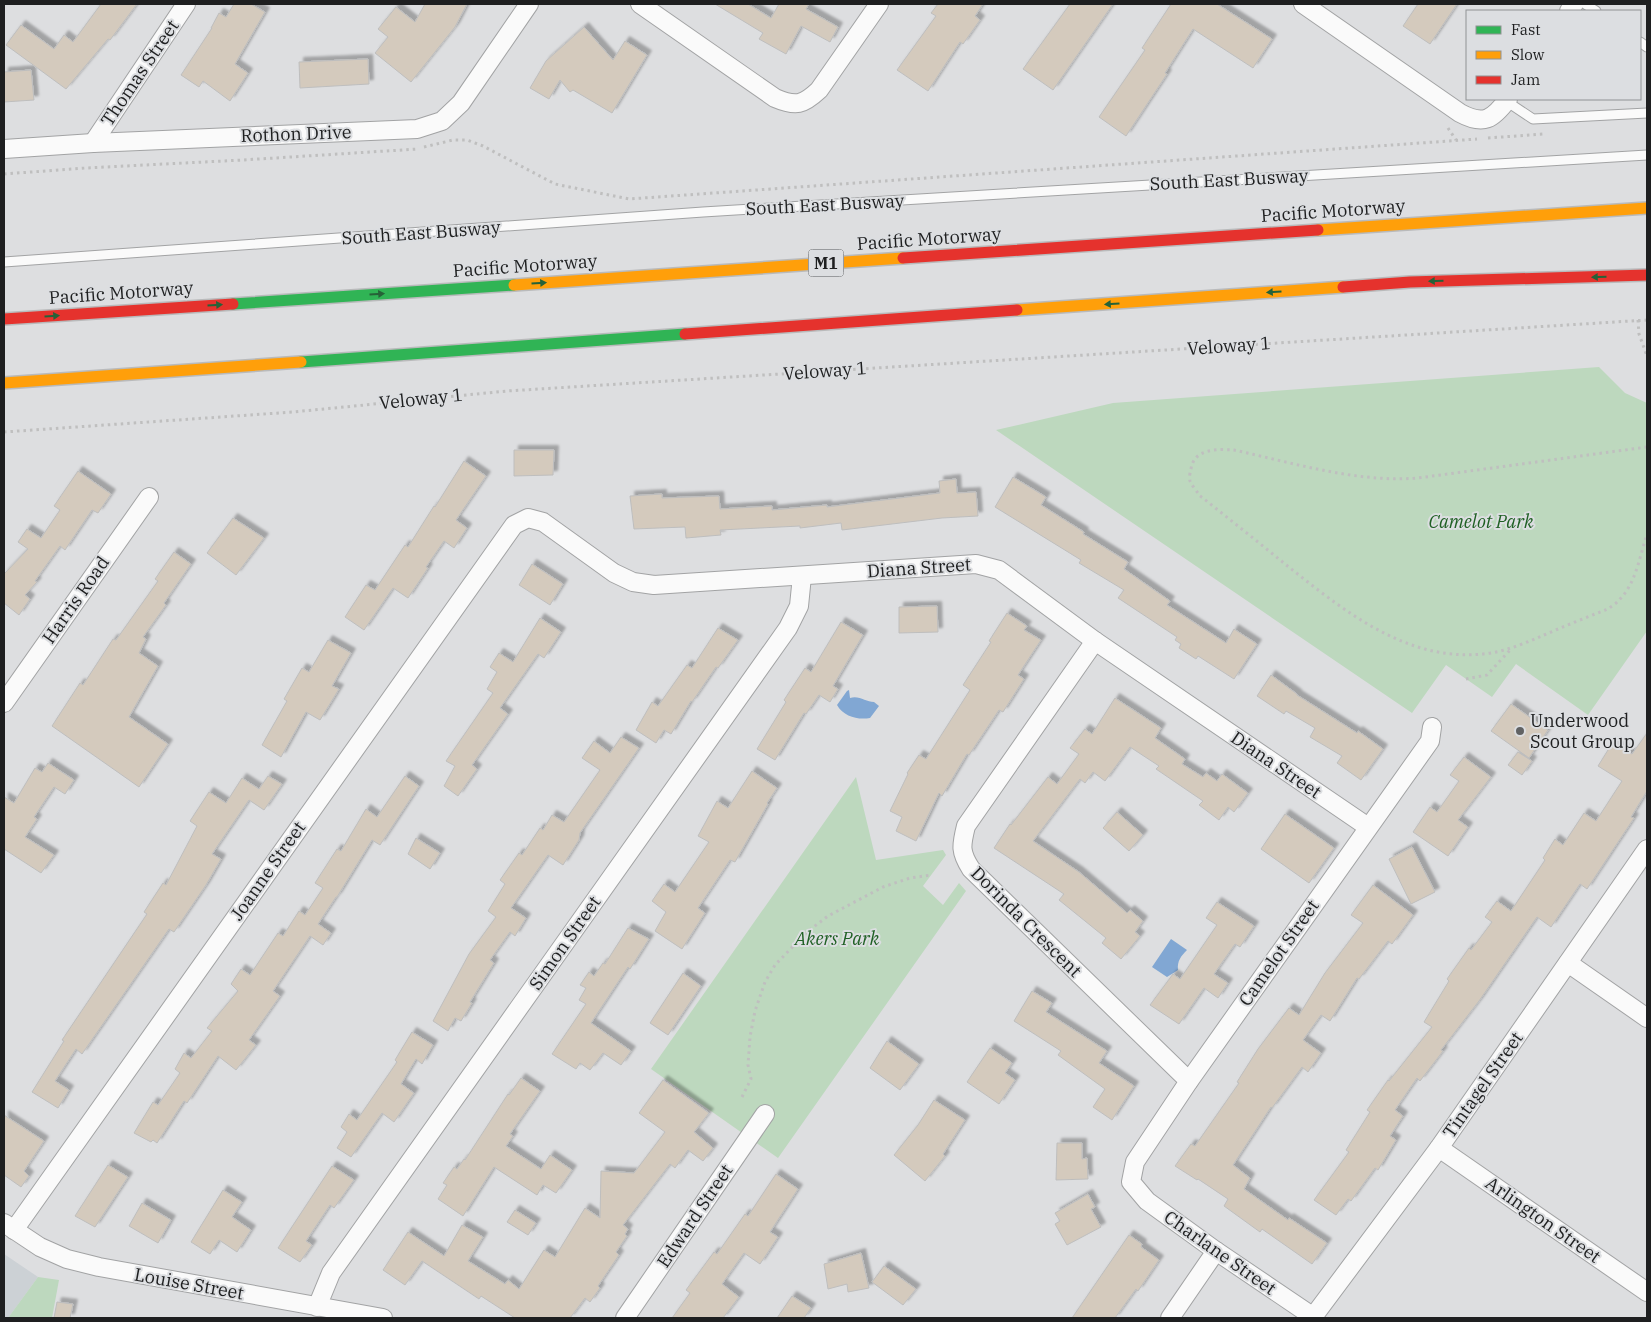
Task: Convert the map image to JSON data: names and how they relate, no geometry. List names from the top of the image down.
{
  "streets": {
    "highway": ["Pacific Motorway", "M1"],
    "street": [
      "Thomas Street",
      "Rothon Drive",
      "Diana Street",
      "Harris Road",
      "Joanne Street",
      "Dorinda Crescent",
      "Simon Street",
      "Camelot Street",
      "Tintagel Street",
      "Edward Street",
      "Arlington Street",
      "Charlane Street",
      "Louise Street"
    ],
    "lane": ["South East Busway"],
    "path": ["Veloway 1"]
  },
  "crossings": [
    ["Thomas Street", "Rothon Drive"],
    ["Diana Street", "Joanne Street"],
    ["Diana Street", "Dorinda Crescent"],
    ["Diana Street", "Simon Street"],
    ["Diana Street", "Camelot Street"],
    ["Joanne Street", "Louise Street"],
    ["Dorinda Crescent", "Camelot Street"],
    ["Simon Street", "Louise Street"],
    ["Camelot Street", "Charlane Street"],
    ["Tintagel Street", "Arlington Street"],
    ["Tintagel Street", "Charlane Street"]
  ],
  "parks": ["Camelot Park", "Akers Park"],
  "places": ["Underwood Scout Group"],
  "legend": ["Fast", "Slow", "Jam"]
}
